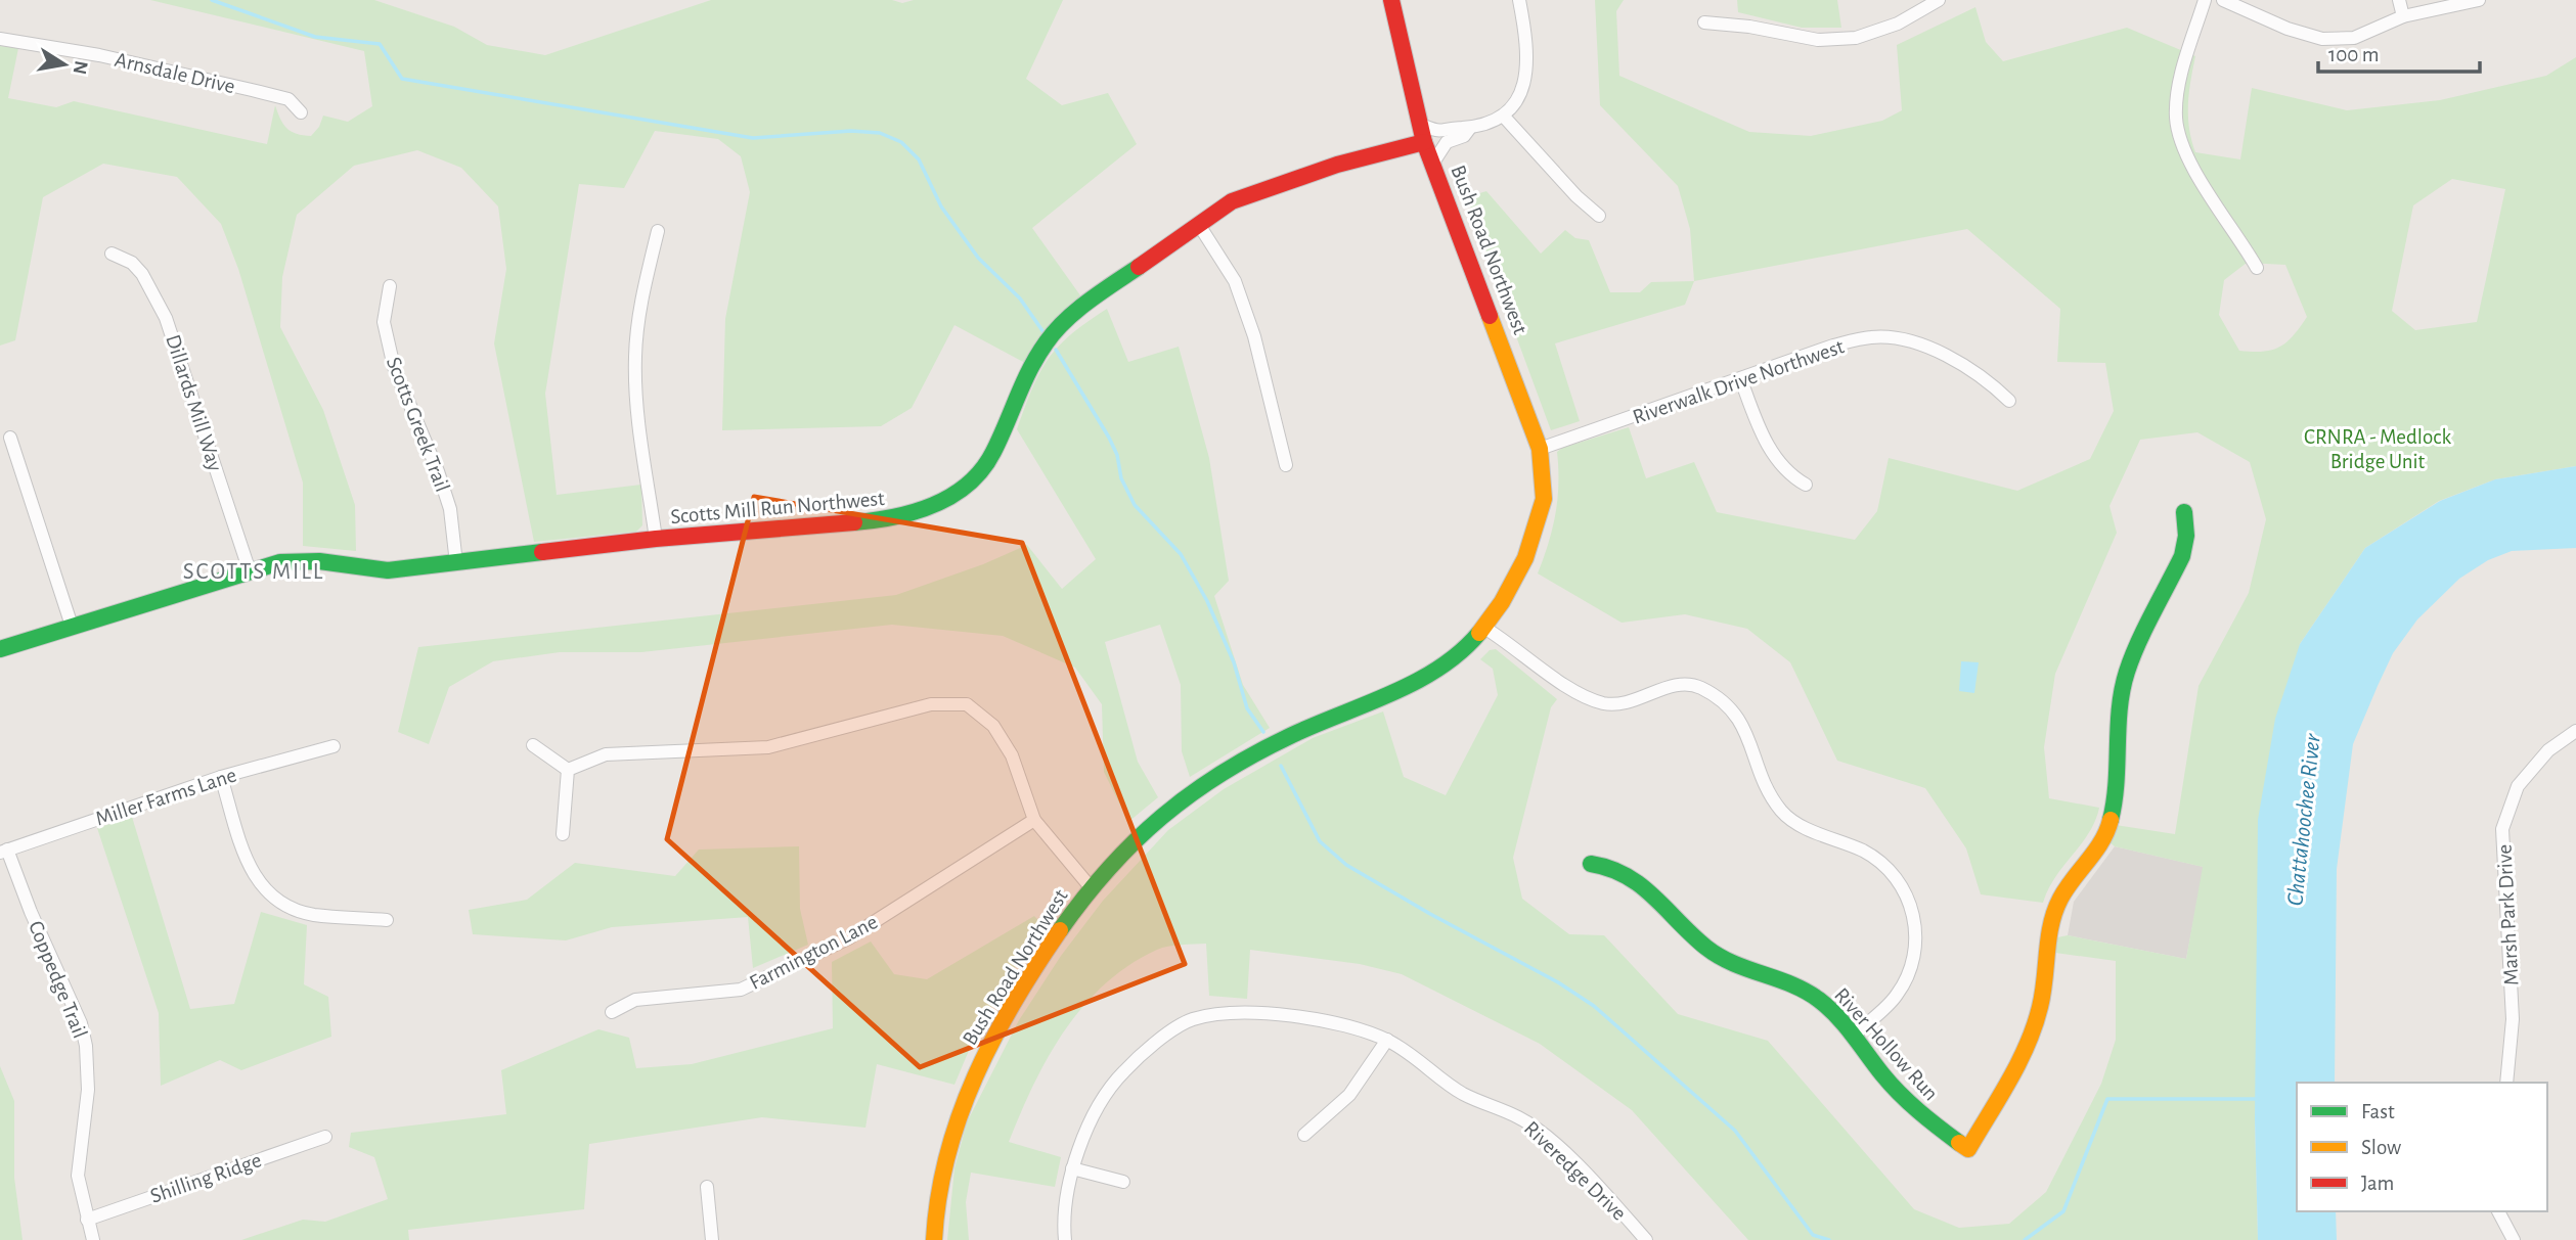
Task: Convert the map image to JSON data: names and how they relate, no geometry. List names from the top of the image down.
{
  "streets": {
    "street": [
      "Arnsdale Drive",
      "Bush Road Northwest",
      "Riverwalk Drive Northwest",
      "Dillards Mill Way",
      "Scotts Greek Trail",
      "Scotts Mill Run Northwest",
      "Miller Farms Lane",
      "Marsh Park Drive",
      "Farmington Lane",
      "Coppedge Trail",
      "River Hollow Run",
      "Riveredge Drive",
      "Shilling Ridge"
    ]
  },
  "crossings": [
    ["Bush Road Northwest", "Riverwalk Drive Northwest"],
    ["Bush Road Northwest", "Scotts Mill Run Northwest"],
    ["Dillards Mill Way", "Scotts Mill Run Northwest"],
    ["Scotts Greek Trail", "Scotts Mill Run Northwest"],
    ["Miller Farms Lane", "Coppedge Trail"],
    ["Coppedge Trail", "Shilling Ridge"]
  ],
  "districts": ["SCOTTS MILL"],
  "water": ["Chattahoochee River"],
  "parks": ["CRNRA - Medlock Bridge Unit"],
  "legend": ["Fast", "Slow", "Jam"],
  "scale_bar": "100 m",
  "north": "right"
}
